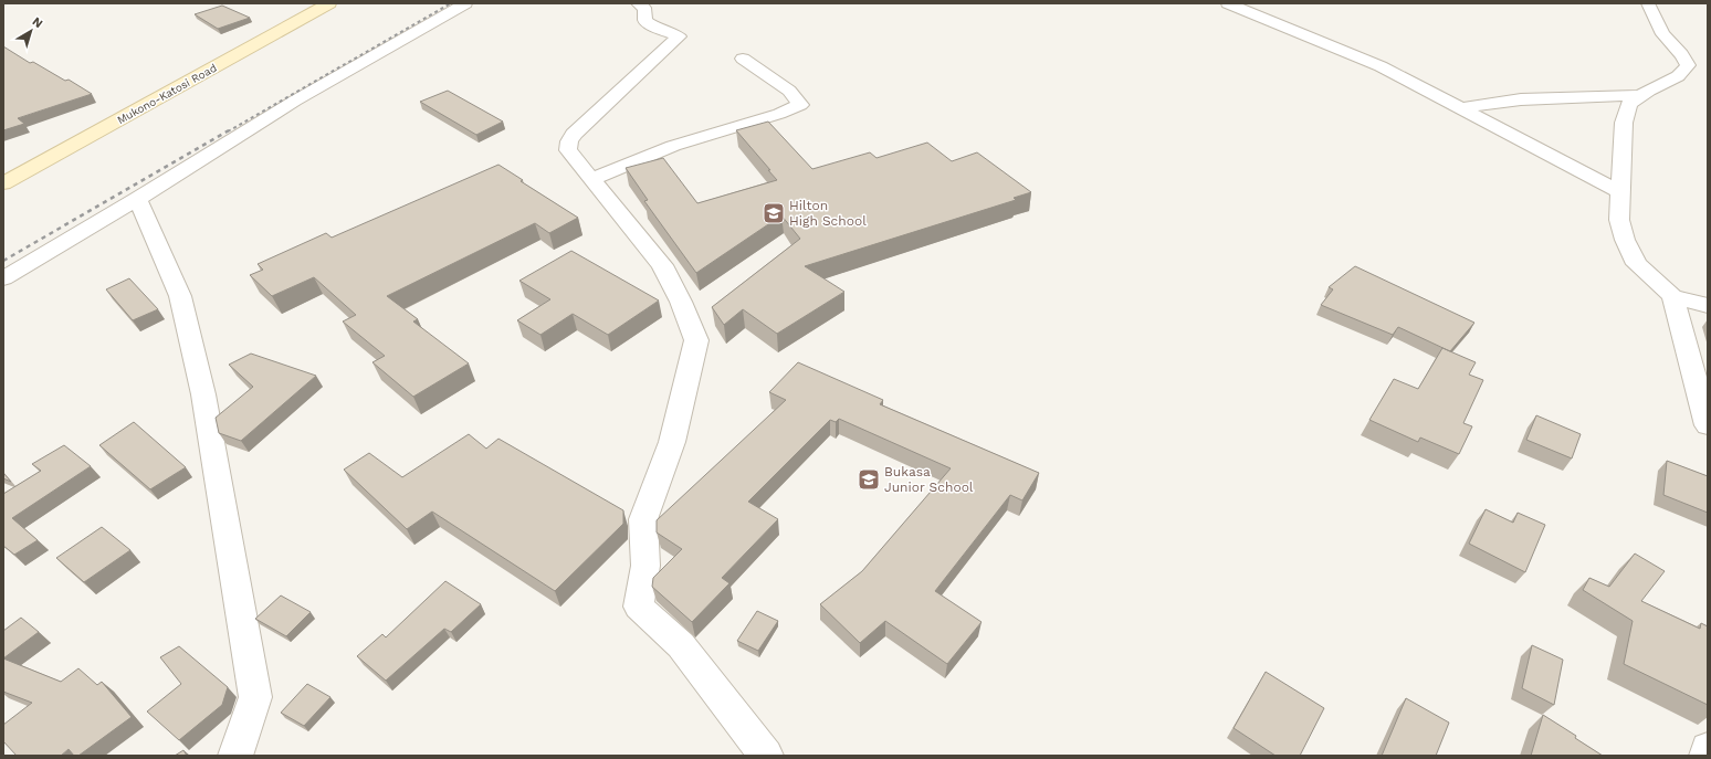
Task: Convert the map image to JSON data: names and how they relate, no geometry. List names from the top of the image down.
{
  "streets": {
    "main road": ["Mukono-Katosi Road"]
  },
  "places": {
    "school or university": ["Hilton High School", "Bukasa Junior School"]
  },
  "north": "top right"
}
